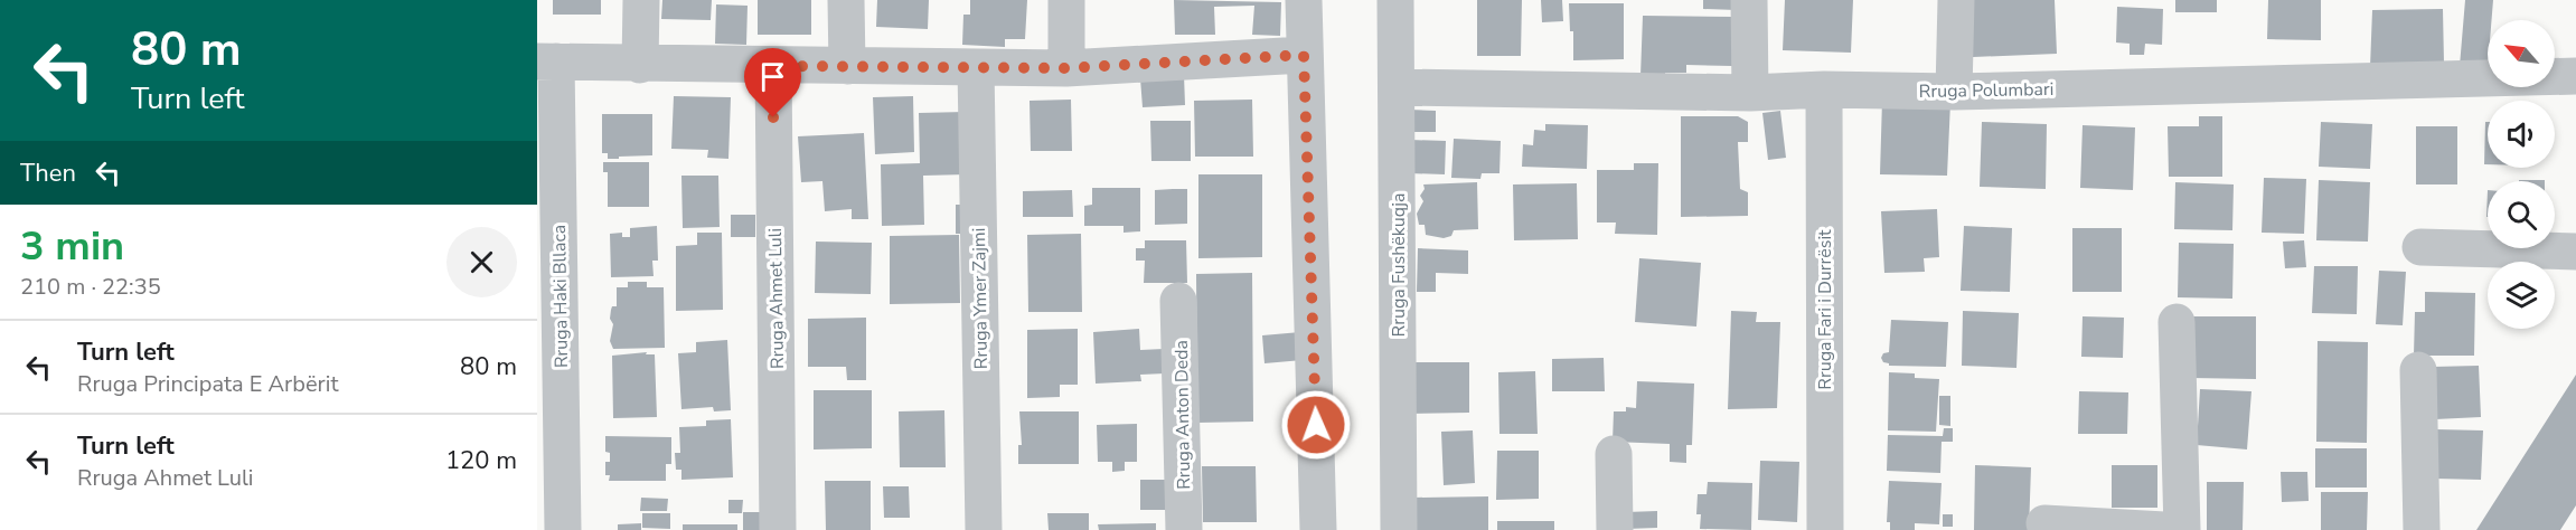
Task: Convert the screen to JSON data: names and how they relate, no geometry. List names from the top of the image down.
{
  "streets": {
    "street": [
      "Rruga Polumbari",
      "Rruga Fushëkuqja",
      "Rruga Haki Bllaca",
      "Rruga Ahmet Luli",
      "Rruga Ymer Zajmi",
      "Rruga Fari i Durrësit",
      "Rruga Anton Deda"
    ]
  },
  "crossings": [
    ["Rruga Polumbari", "Rruga Fushëkuqja"],
    ["Rruga Polumbari", "Rruga Fari i Durrësit"]
  ],
  "north": "top left",
  "page": {
    "turn": ["80 m", "Turn left"],
    "then": "Then",
    "heading": ["3 min", "210 m · 22:35"],
    "list": [
      {
        "name": "Turn left",
        "note": "Rruga Principata E Arbërit",
        "value": "80 m"
      },
      {
        "name": "Turn left",
        "note": "Rruga Ahmet Luli",
        "value": "120 m"
      }
    ]
  }
}
